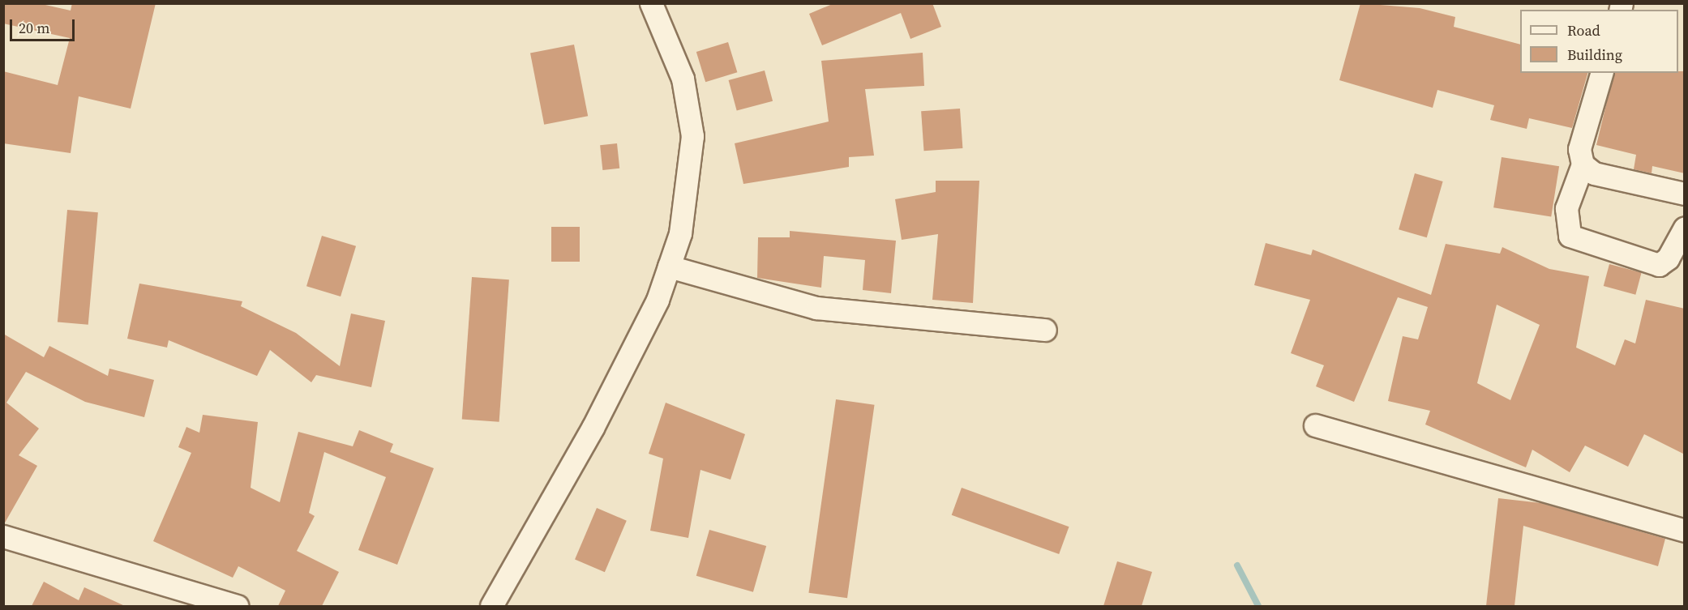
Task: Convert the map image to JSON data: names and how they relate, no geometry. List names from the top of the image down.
{
  "legend": ["Road", "Building"],
  "scale_bar": "20 m"
}
